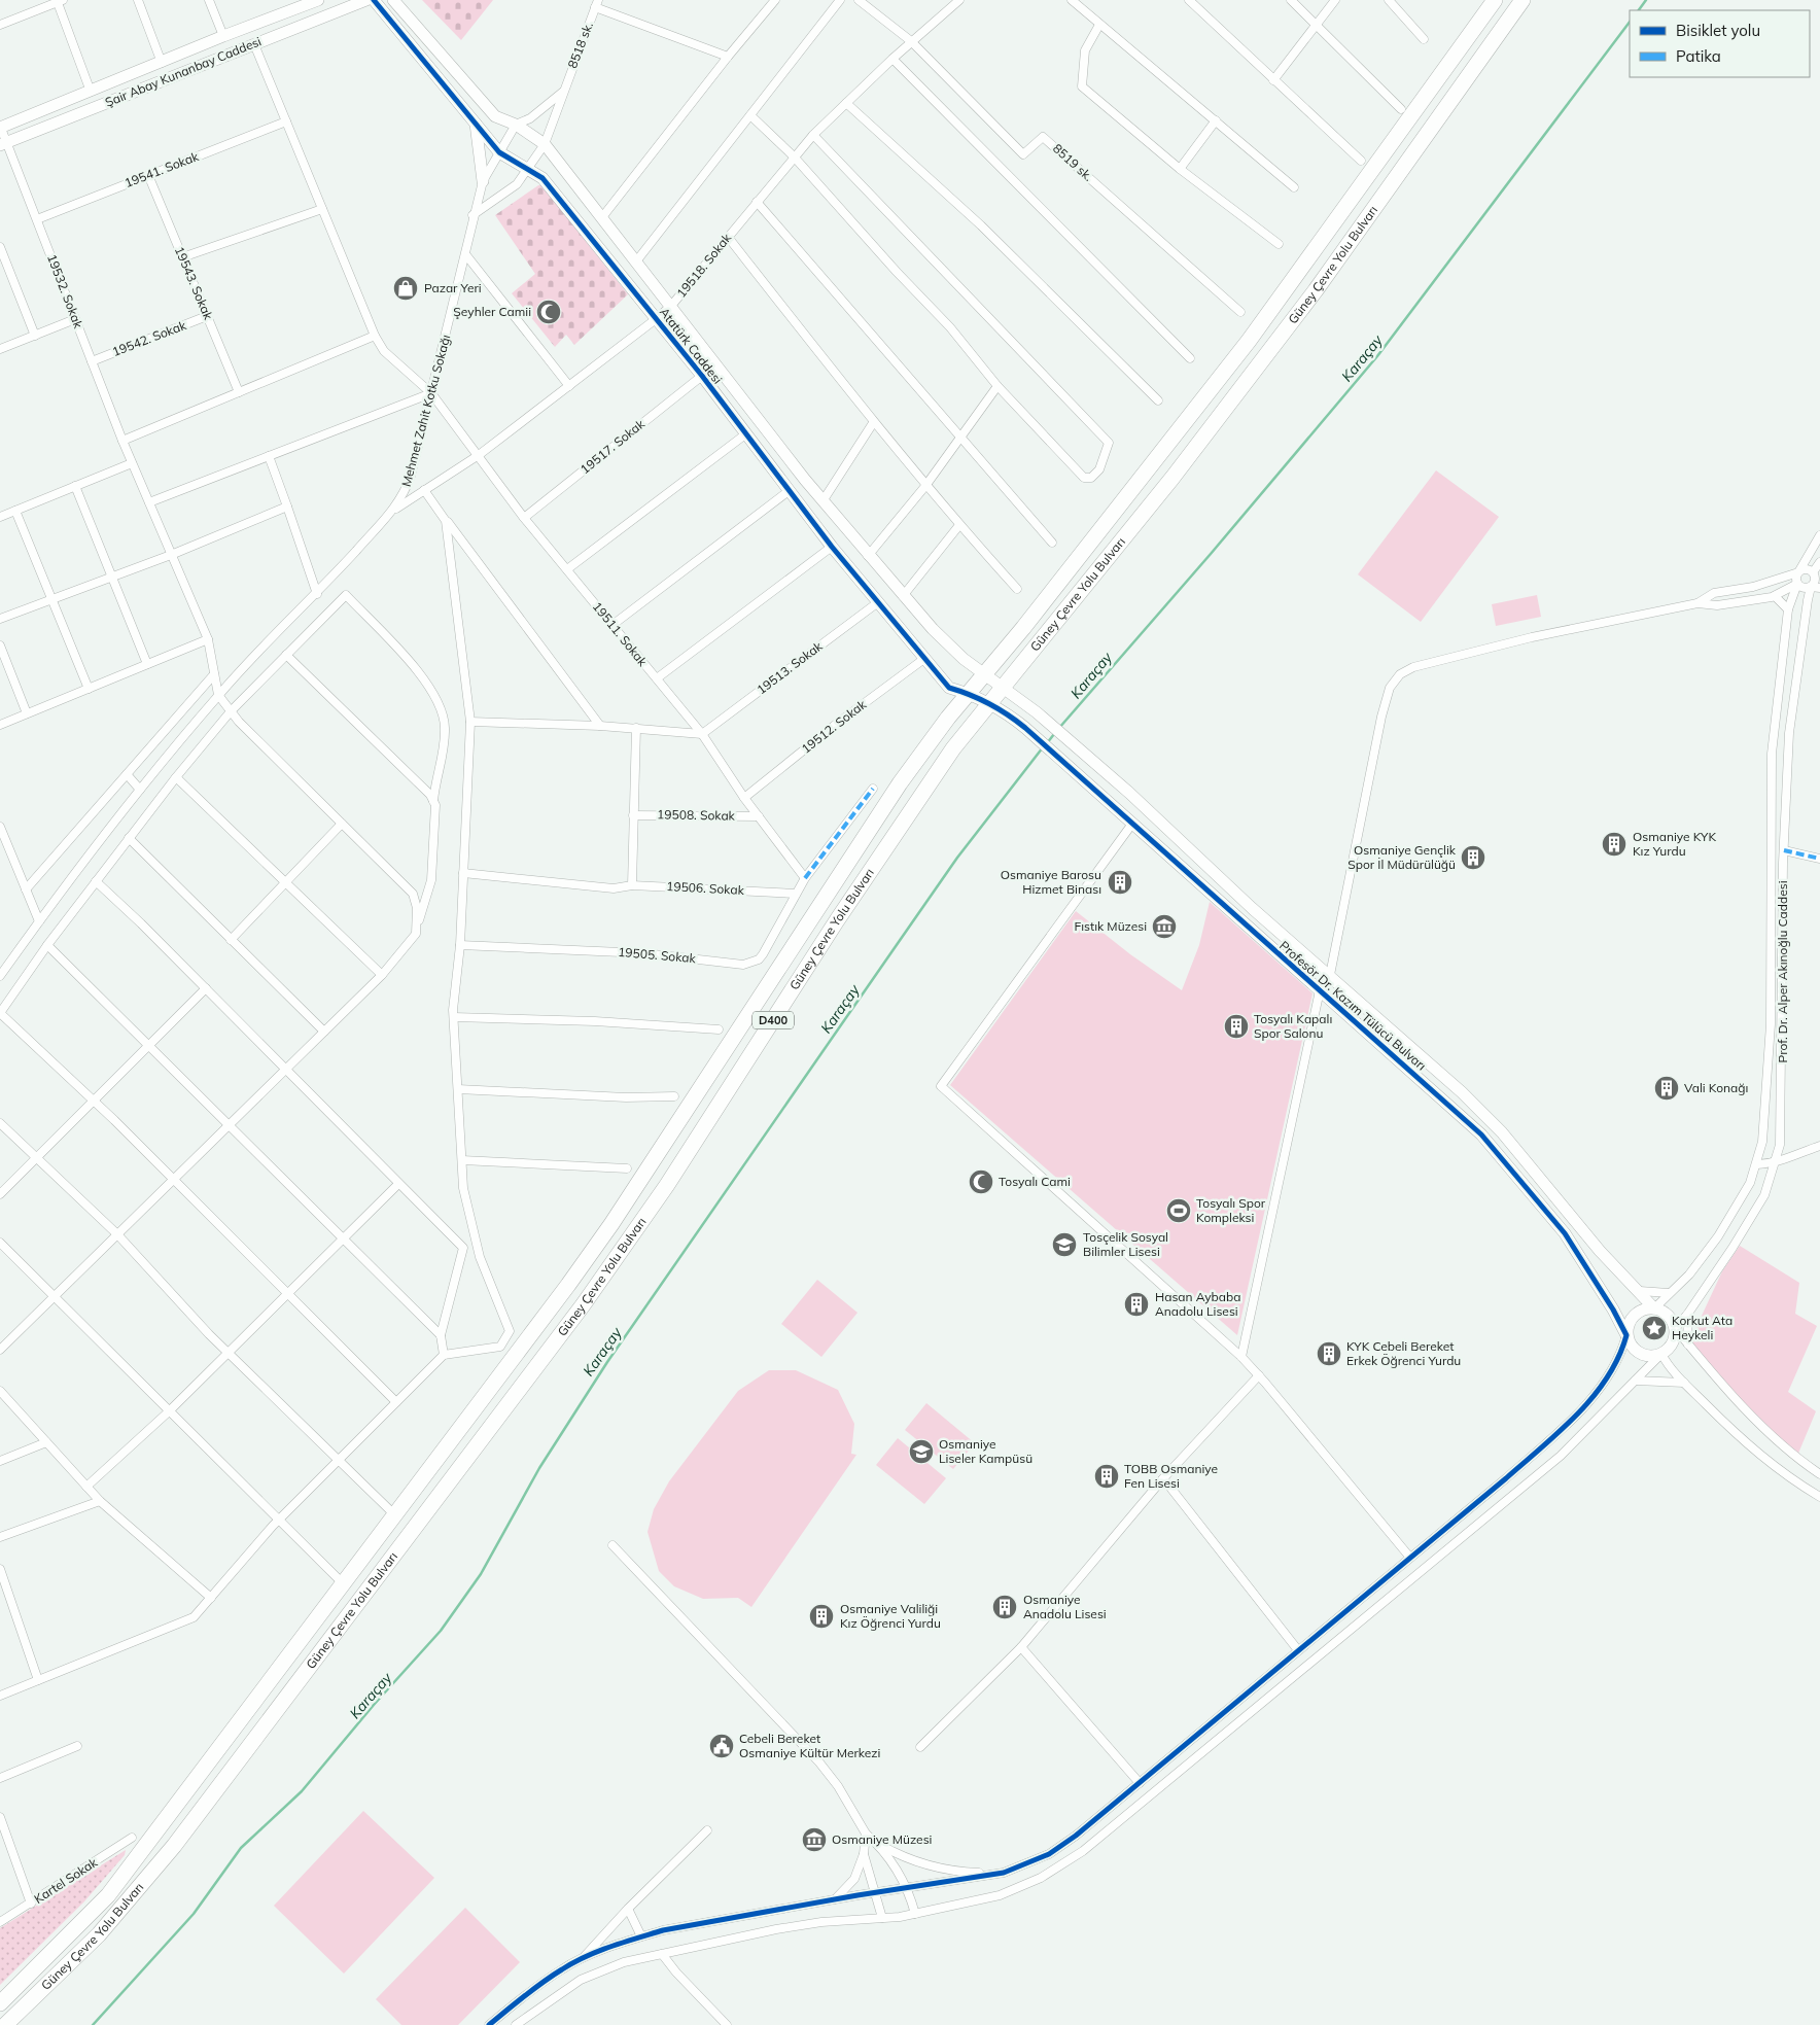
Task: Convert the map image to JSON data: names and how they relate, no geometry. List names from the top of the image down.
{
  "streets": {
    "highway": ["Güney Çevre Yolu Bulvarı", "D400"],
    "street": [
      "8518 sk.",
      "Şair Abay Kunanbay Caddesi",
      "8519 sk.",
      "19541. Sokak",
      "19518. Sokak",
      "19543. Sokak",
      "19532. Sokak",
      "19542. Sokak",
      "Atatürk Caddesi",
      "Mehmet Zahit Kotku Sokağı",
      "19517. Sokak",
      "19511. Sokak",
      "19513. Sokak",
      "19512. Sokak",
      "19508. Sokak",
      "19506. Sokak",
      "19505. Sokak",
      "Prof. Dr. Alper Akınoğlu Caddesi",
      "Profesör Dr. Kazım Tülücü Bulvarı",
      "Kartel Sokak"
    ]
  },
  "crossings": [
    ["8518 sk.", "Atatürk Caddesi"],
    ["8518 sk.", "Mehmet Zahit Kotku Sokağı"],
    ["Şair Abay Kunanbay Caddesi", "19532. Sokak"],
    ["Şair Abay Kunanbay Caddesi", "19511. Sokak"],
    ["8519 sk.", "19518. Sokak"],
    ["19541. Sokak", "19543. Sokak"],
    ["19541. Sokak", "19532. Sokak"],
    ["19541. Sokak", "19511. Sokak"],
    ["Güney Çevre Yolu Bulvarı", "Atatürk Caddesi"],
    ["19518. Sokak", "Atatürk Caddesi"],
    ["19518. Sokak", "Mehmet Zahit Kotku Sokağı"],
    ["19518. Sokak", "19511. Sokak"],
    ["19543. Sokak", "19542. Sokak"],
    ["19532. Sokak", "19542. Sokak"],
    ["Atatürk Caddesi", "Mehmet Zahit Kotku Sokağı"],
    ["Atatürk Caddesi", "19517. Sokak"],
    ["Atatürk Caddesi", "19513. Sokak"],
    ["Atatürk Caddesi", "19512. Sokak"],
    ["Atatürk Caddesi", "Profesör Dr. Kazım Tülücü Bulvarı"],
    ["Mehmet Zahit Kotku Sokağı", "19511. Sokak"],
    ["19517. Sokak", "19511. Sokak"],
    ["19511. Sokak", "19513. Sokak"],
    ["19511. Sokak", "19512. Sokak"],
    ["19511. Sokak", "19508. Sokak"],
    ["19511. Sokak", "19505. Sokak"],
    ["19506. Sokak", "19505. Sokak"],
    ["Prof. Dr. Alper Akınoğlu Caddesi", "Profesör Dr. Kazım Tülücü Bulvarı"]
  ],
  "water": ["Karaçay"],
  "places": {
    "shop": ["Pazar Yeri"],
    "mosque": ["Şeyhler Camii", "Tosyalı Cami"],
    "building": [
      "Osmaniye KYK Kız Yurdu",
      "Osmaniye Gençlik Spor İl Müdürülüğü",
      "Osmaniye Barosu Hizmet Binası",
      "Tosyalı Kapalı Spor Salonu",
      "Vali Konağı",
      "Hasan Aybaba Anadolu Lisesi",
      "KYK Cebeli Bereket Erkek Öğrenci Yurdu",
      "TOBB Osmaniye Fen Lisesi",
      "Osmaniye Anadolu Lisesi",
      "Osmaniye Valiliği Kız Öğrenci Yurdu"
    ],
    "museum": ["Fıstık Müzesi", "Osmaniye Müzesi"],
    "sports": ["Tosyalı Spor Kompleksi"],
    "school or university": ["Tosçelik Sosyal Bilimler Lisesi", "Osmaniye Liseler Kampüsü"],
    "place": ["Korkut Ata Heykeli"],
    "public building": ["Cebeli Bereket Osmaniye Kültür Merkezi"]
  },
  "legend": ["Bisiklet yolu", "Patika"]
}
